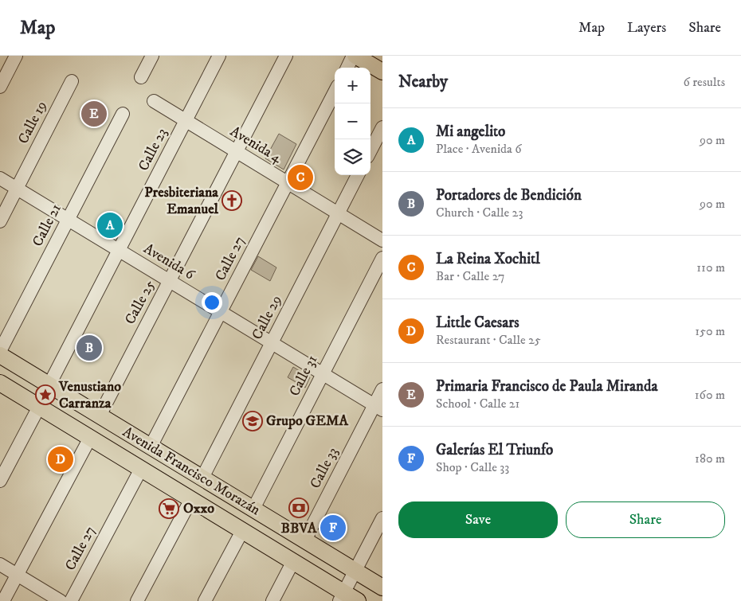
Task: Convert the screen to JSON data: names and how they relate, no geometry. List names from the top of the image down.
{
  "streets": {
    "main road": ["Avenida Francisco Morazán"],
    "street": [
      "Calle 19",
      "Avenida 4",
      "Calle 23",
      "Calle 21",
      "Calle 27",
      "Avenida 6",
      "Calle 25",
      "Calle 29",
      "Calle 31",
      "Calle 33"
    ]
  },
  "crossings": [
    ["Calle 19", "Avenida 6"],
    ["Avenida 4", "Calle 23"],
    ["Avenida 4", "Calle 27"],
    ["Avenida 4", "Calle 25"],
    ["Avenida 4", "Calle 29"],
    ["Calle 23", "Avenida 6"],
    ["Calle 23", "Avenida Francisco Morazán"],
    ["Calle 21", "Avenida 6"],
    ["Calle 27", "Avenida 6"],
    ["Calle 27", "Avenida Francisco Morazán"],
    ["Avenida 6", "Calle 25"],
    ["Avenida 6", "Calle 29"],
    ["Avenida 6", "Calle 31"],
    ["Avenida 6", "Calle 33"],
    ["Calle 25", "Avenida Francisco Morazán"],
    ["Calle 29", "Avenida Francisco Morazán"],
    ["Calle 31", "Avenida Francisco Morazán"],
    ["Calle 33", "Avenida Francisco Morazán"]
  ],
  "places": {
    "church": ["Presbiteriana Emanuel"],
    "place": ["Venustiano Carranza"],
    "school or university": ["Grupo GEMA"],
    "bank": ["BBVA"],
    "supermarket": ["Oxxo"]
  },
  "page": {
    "header": "Map",
    "nav": ["Map", "Layers", "Share"],
    "heading": ["Nearby", "6 results"],
    "map_buttons": ["+", "−"],
    "pins": [
      "E",
      "C",
      "A",
      "B",
      "D",
      "F"
    ],
    "list": [
      {
        "mark": "A",
        "name": "Mi angelito",
        "note": "Place · Avenida 6",
        "value": "90 m"
      },
      {
        "mark": "B",
        "name": "Portadores de Bendición",
        "note": "Church · Calle 23",
        "value": "90 m"
      },
      {
        "mark": "C",
        "name": "La Reina Xochitl",
        "note": "Bar · Calle 27",
        "value": "110 m"
      },
      {
        "mark": "D",
        "name": "Little Caesars",
        "note": "Restaurant · Calle 25",
        "value": "150 m"
      },
      {
        "mark": "E",
        "name": "Primaria Francisco de Paula Miranda",
        "note": "School · Calle 21",
        "value": "160 m"
      },
      {
        "mark": "F",
        "name": "Galerías El Triunfo",
        "note": "Shop · Calle 33",
        "value": "180 m"
      }
    ],
    "buttons": ["Save", "Share"]
  }
}
